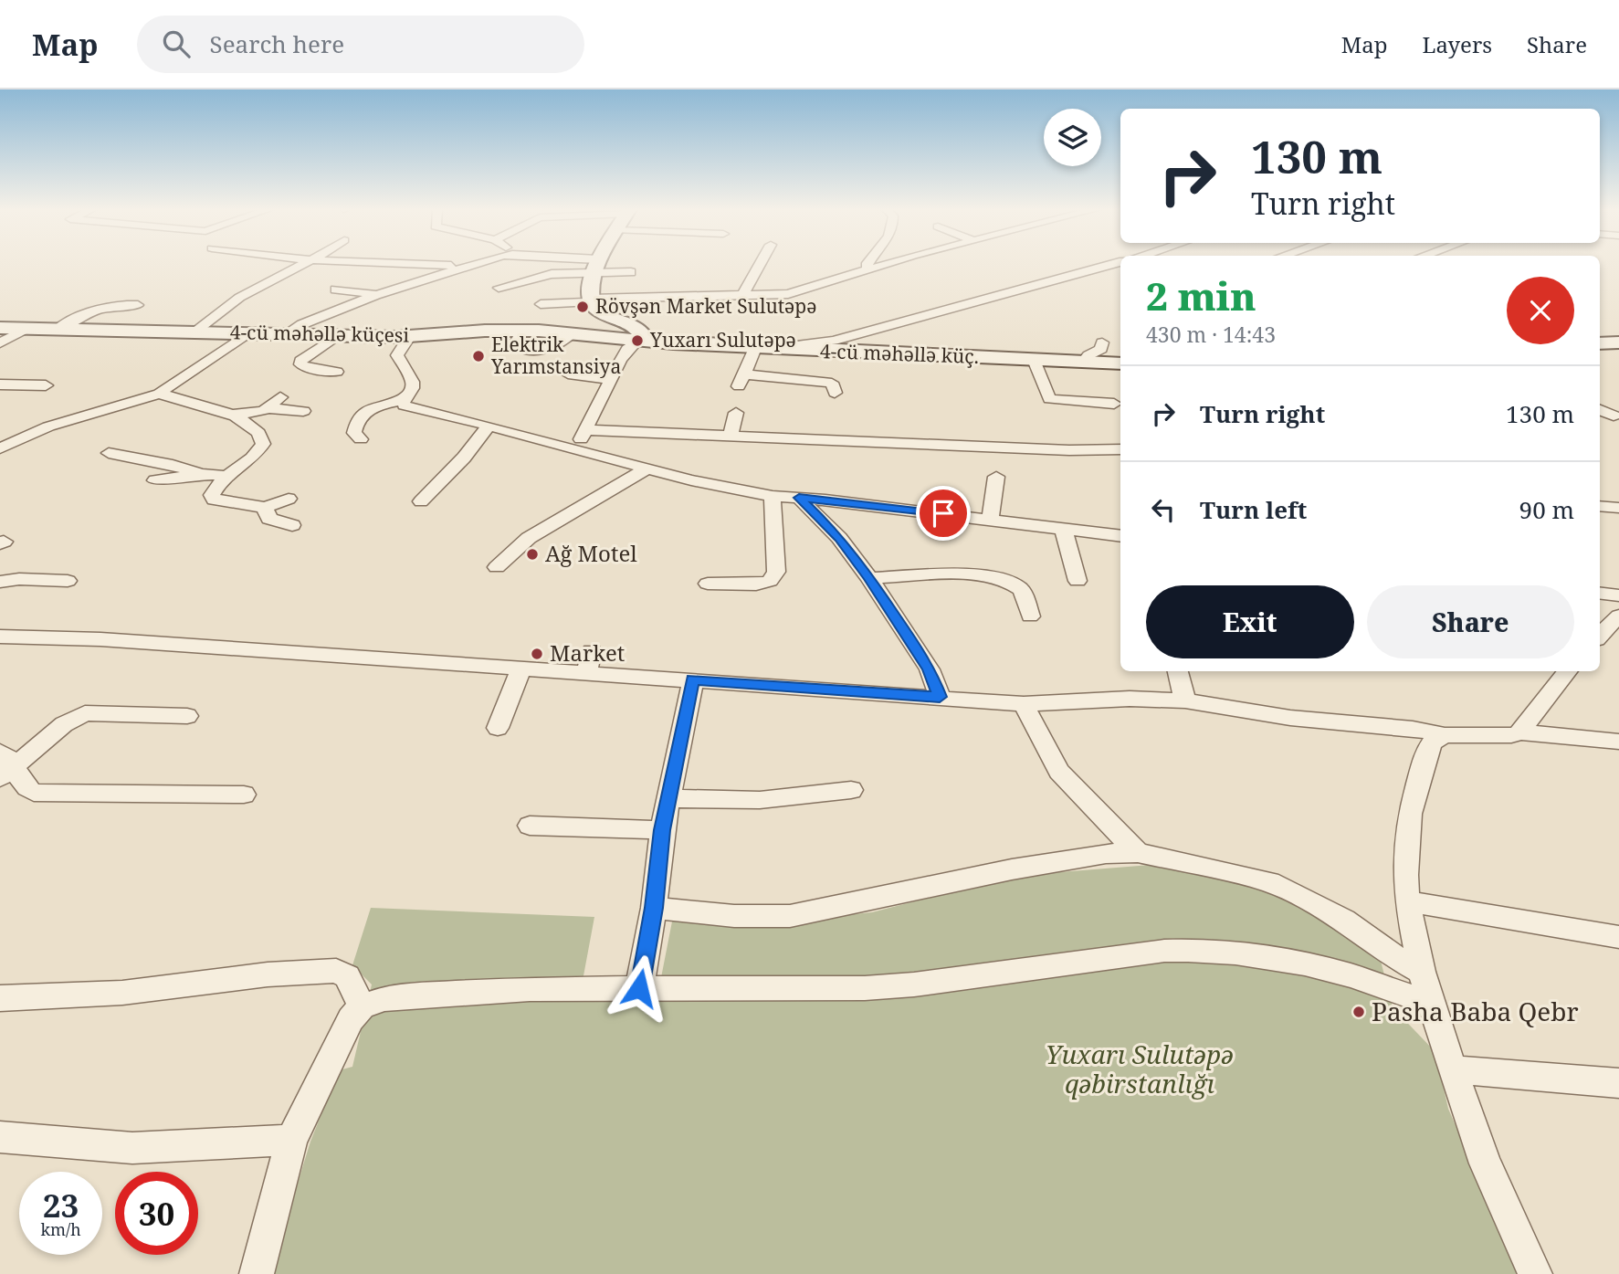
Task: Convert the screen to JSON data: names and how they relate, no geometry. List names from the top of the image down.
{
  "streets": {
    "street": ["4-cü məhəllə küçesi", "4-cü məhəllə küç."]
  },
  "crossings": [
    ["4-cü məhəllə küçesi", "4-cü məhəllə küç."]
  ],
  "parks": ["Yuxarı Sulutəpə qəbirstanlığı"],
  "places": [
    "Rövşən Market Sulutəpə",
    "Yuxarı Sulutəpə",
    "Elektrik Yarımstansiya",
    "Ağ Motel",
    "Market",
    "Pasha Baba Qebr"
  ],
  "page": {
    "header": "Map",
    "search": "Search here",
    "nav": ["Map", "Layers", "Share"],
    "turn": ["130 m", "Turn right"],
    "heading": ["2 min", "430 m · 14:43"],
    "list": [
      {
        "name": "Turn right",
        "value": "130 m"
      },
      {
        "name": "Turn left",
        "value": "90 m"
      }
    ],
    "buttons": ["Exit", "Share"],
    "speed": "23 km/h",
    "limit": "30"
  }
}
